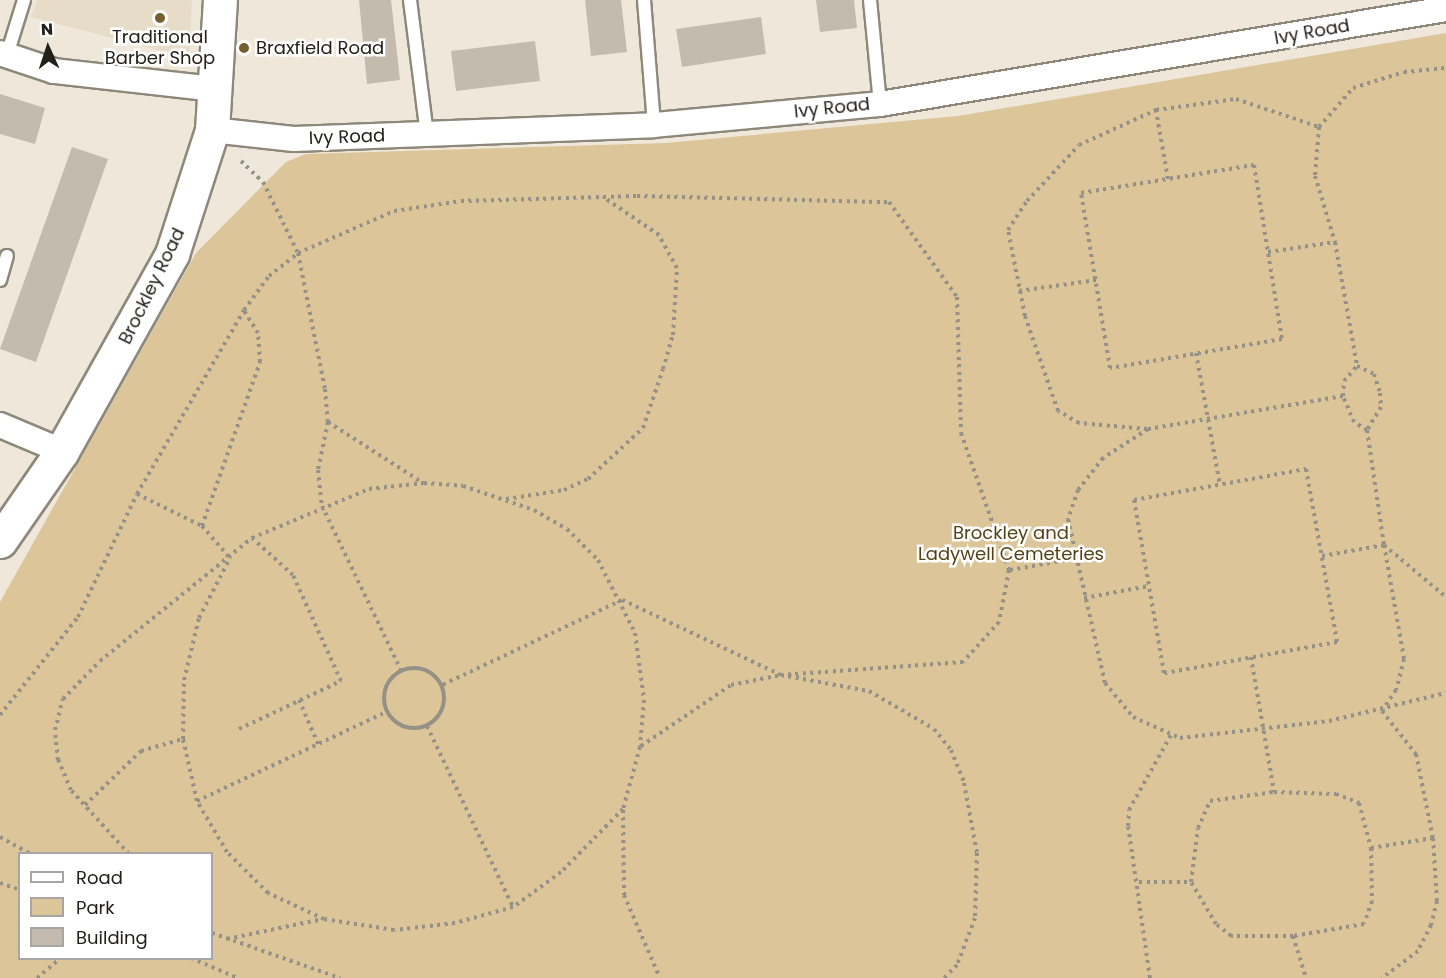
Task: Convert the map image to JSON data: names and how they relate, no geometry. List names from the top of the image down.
{
  "streets": {
    "main road": ["Brockley Road"],
    "street": ["Ivy Road"]
  },
  "crossings": [
    ["Ivy Road", "Brockley Road"]
  ],
  "parks": ["Brockley and Ladywell Cemeteries"],
  "places": ["Traditional Barber Shop", "Braxfield Road"],
  "legend": ["Road", "Park", "Building"],
  "north": "top"
}
